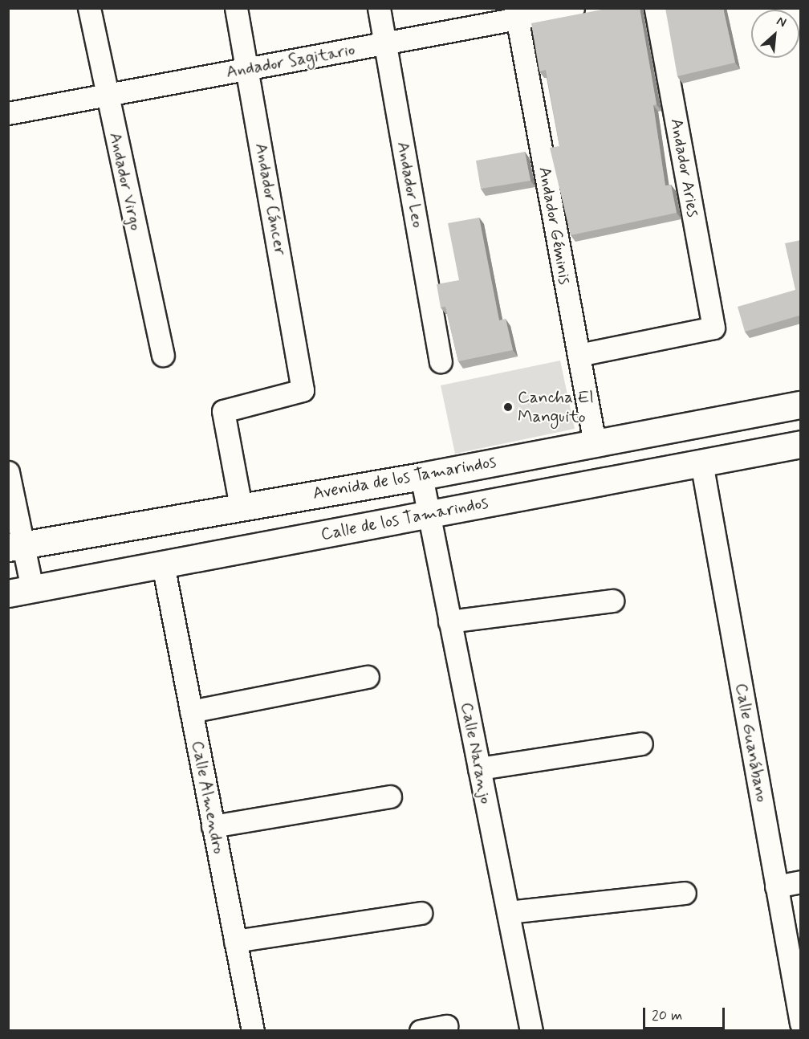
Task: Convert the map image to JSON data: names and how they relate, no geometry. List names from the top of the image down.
{
  "streets": {
    "street": [
      "Andador Sagitario",
      "Andador Aries",
      "Andador Virgo",
      "Andador Leo",
      "Andador Cáncer",
      "Andador Géminis",
      "Avenida de los Tamarindos",
      "Calle de los Tamarindos",
      "Calle Guanábano",
      "Calle Naranjo",
      "Calle Almendro"
    ]
  },
  "crossings": [
    ["Andador Sagitario", "Andador Virgo"],
    ["Andador Sagitario", "Andador Leo"],
    ["Andador Sagitario", "Andador Cáncer"],
    ["Andador Sagitario", "Andador Géminis"],
    ["Andador Aries", "Andador Géminis"],
    ["Andador Cáncer", "Avenida de los Tamarindos"],
    ["Andador Géminis", "Avenida de los Tamarindos"],
    ["Avenida de los Tamarindos", "Calle Naranjo"],
    ["Calle de los Tamarindos", "Calle Guanábano"],
    ["Calle de los Tamarindos", "Calle Naranjo"],
    ["Calle de los Tamarindos", "Calle Almendro"]
  ],
  "places": ["Cancha El Manguito"],
  "scale_bar": "20 m",
  "north": "top right"
}
